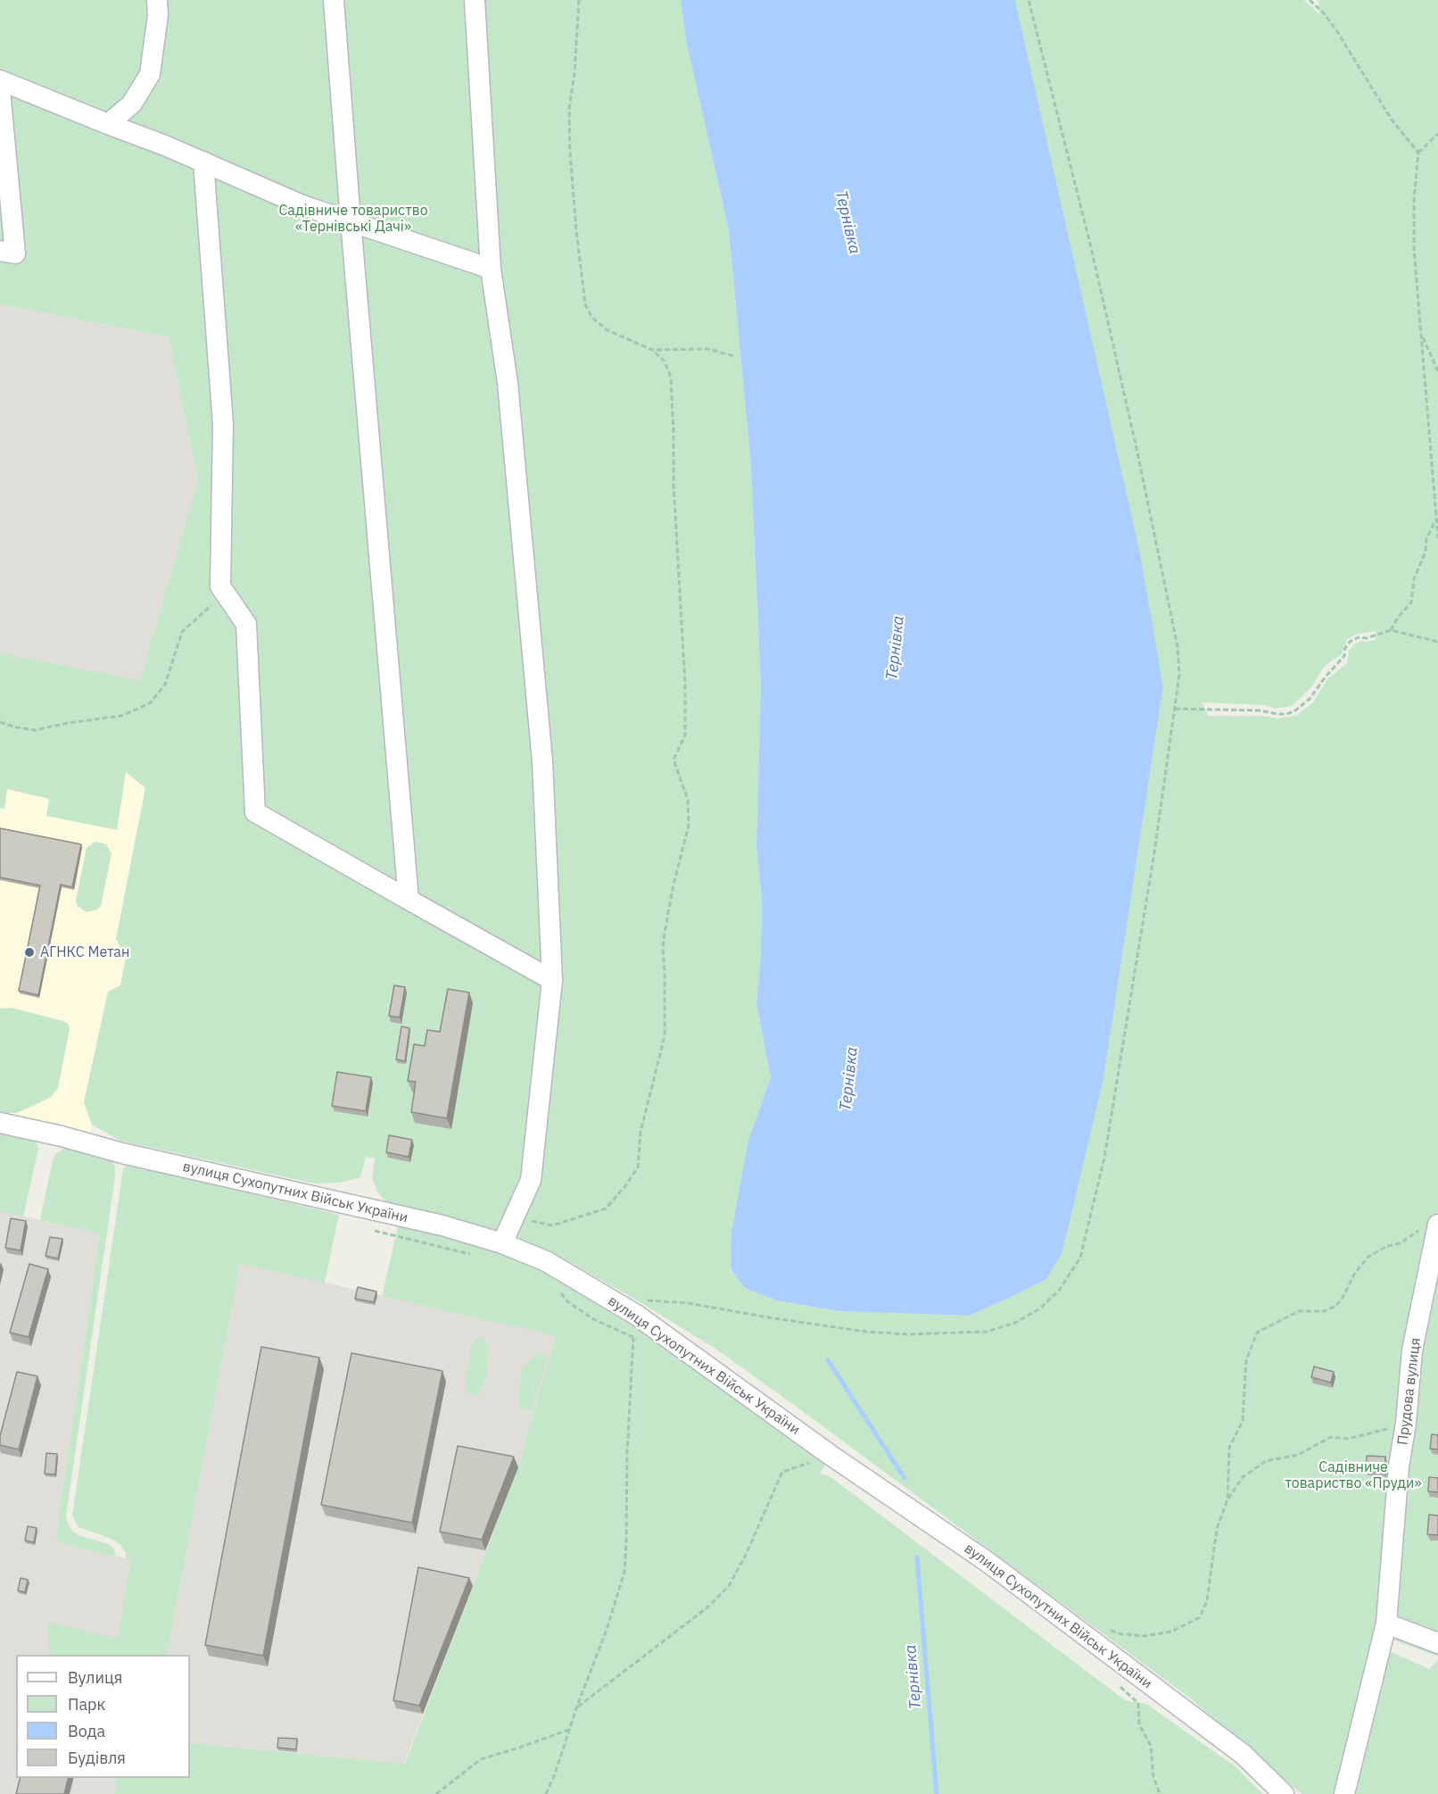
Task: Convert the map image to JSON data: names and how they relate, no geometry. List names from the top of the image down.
{
  "streets": {
    "street": ["вулиця Сухопутних Військ України", "Прудова вулиця"]
  },
  "water": ["Тернівка"],
  "parks": ["Садівниче товариство «Тернівські Дачі»", "Садівниче товариство «Пруди»"],
  "places": ["АГНКС Метан"],
  "legend": [
    "Вулиця",
    "Парк",
    "Вода",
    "Будівля"
  ]
}
